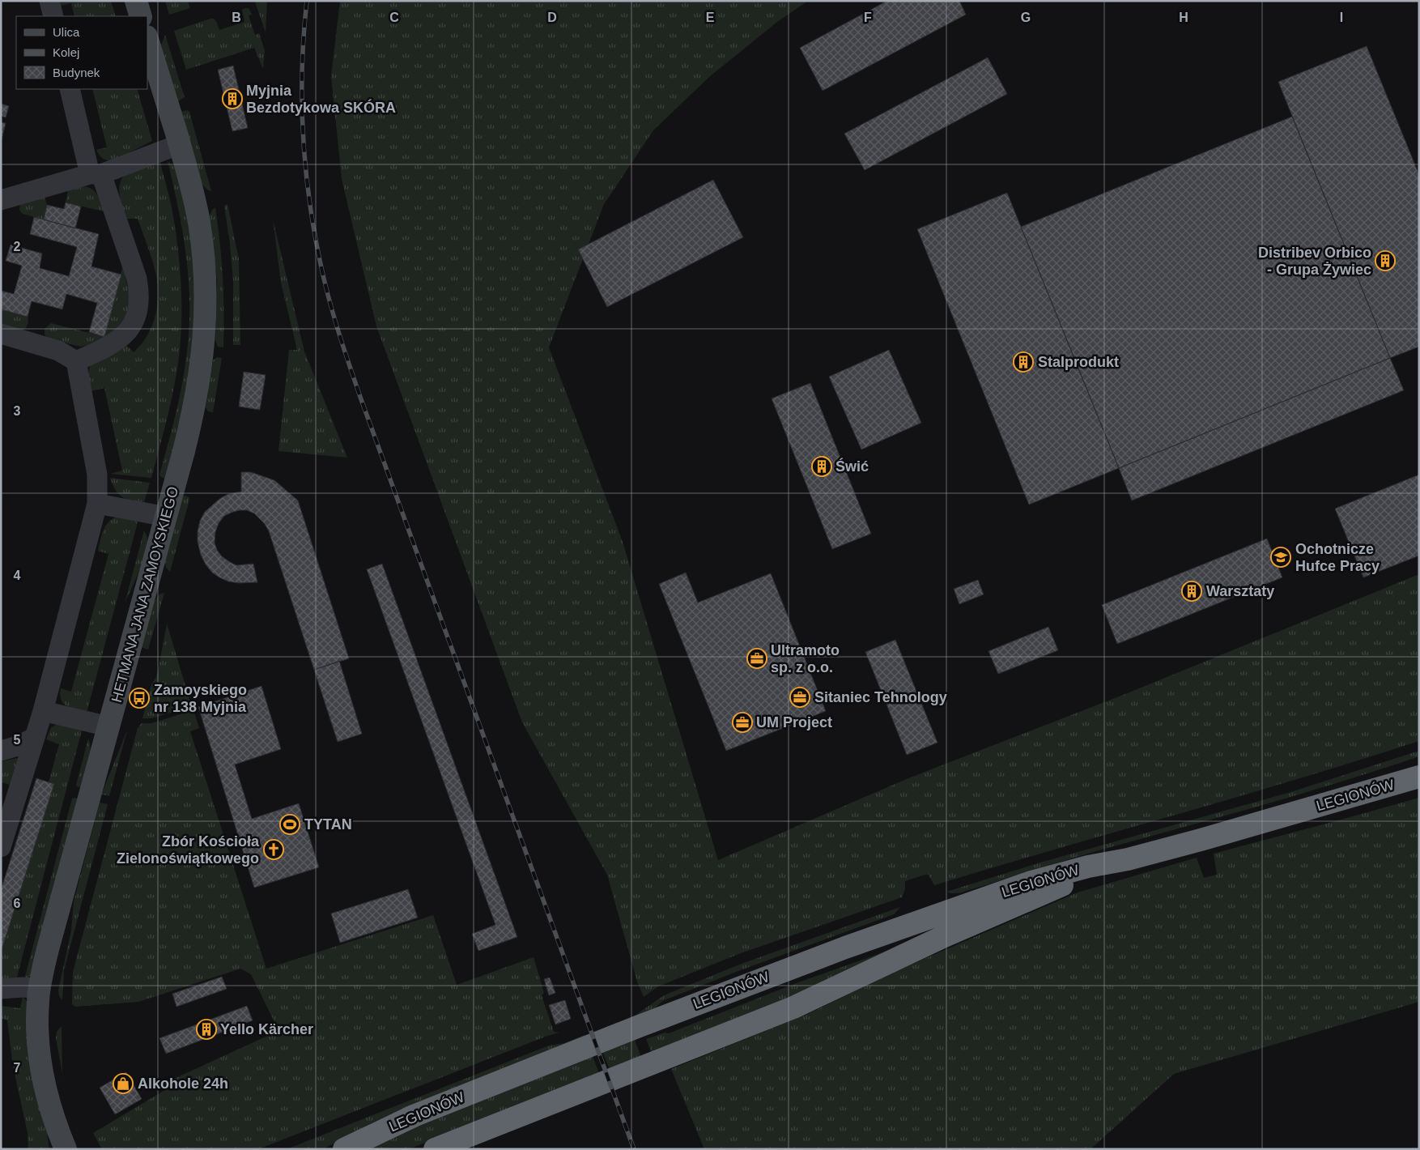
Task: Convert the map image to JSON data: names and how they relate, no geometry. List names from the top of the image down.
{
  "streets": {
    "highway": ["LEGIONÓW"],
    "street": ["HETMANA JANA ZAMOYSKIEGO"]
  },
  "places": {
    "building": [
      "Myjnia Bezdotykowa SKÓRA",
      "Distribev Orbico - Grupa Żywiec",
      "Stalprodukt",
      "Świć",
      "Warsztaty",
      "Yello Kärcher"
    ],
    "school or university": ["Ochotnicze Hufce Pracy"],
    "office": ["Ultramoto sp. z o.o.", "Sitaniec Tehnology", "UM Project"],
    "bus stop": ["Zamoyskiego nr 138 Myjnia"],
    "sports": ["TYTAN"],
    "church": ["Zbór Kościoła Zielonoświątkowego"],
    "shop": ["Alkohole 24h"]
  },
  "legend": ["Ulica", "Kolej", "Budynek"],
  "grid": {
    "columns": [
      "B",
      "C",
      "D",
      "E",
      "F",
      "G",
      "H",
      "I"
    ],
    "rows": [
      "2",
      "3",
      "4",
      "5",
      "6",
      "7"
    ]
  }
}
